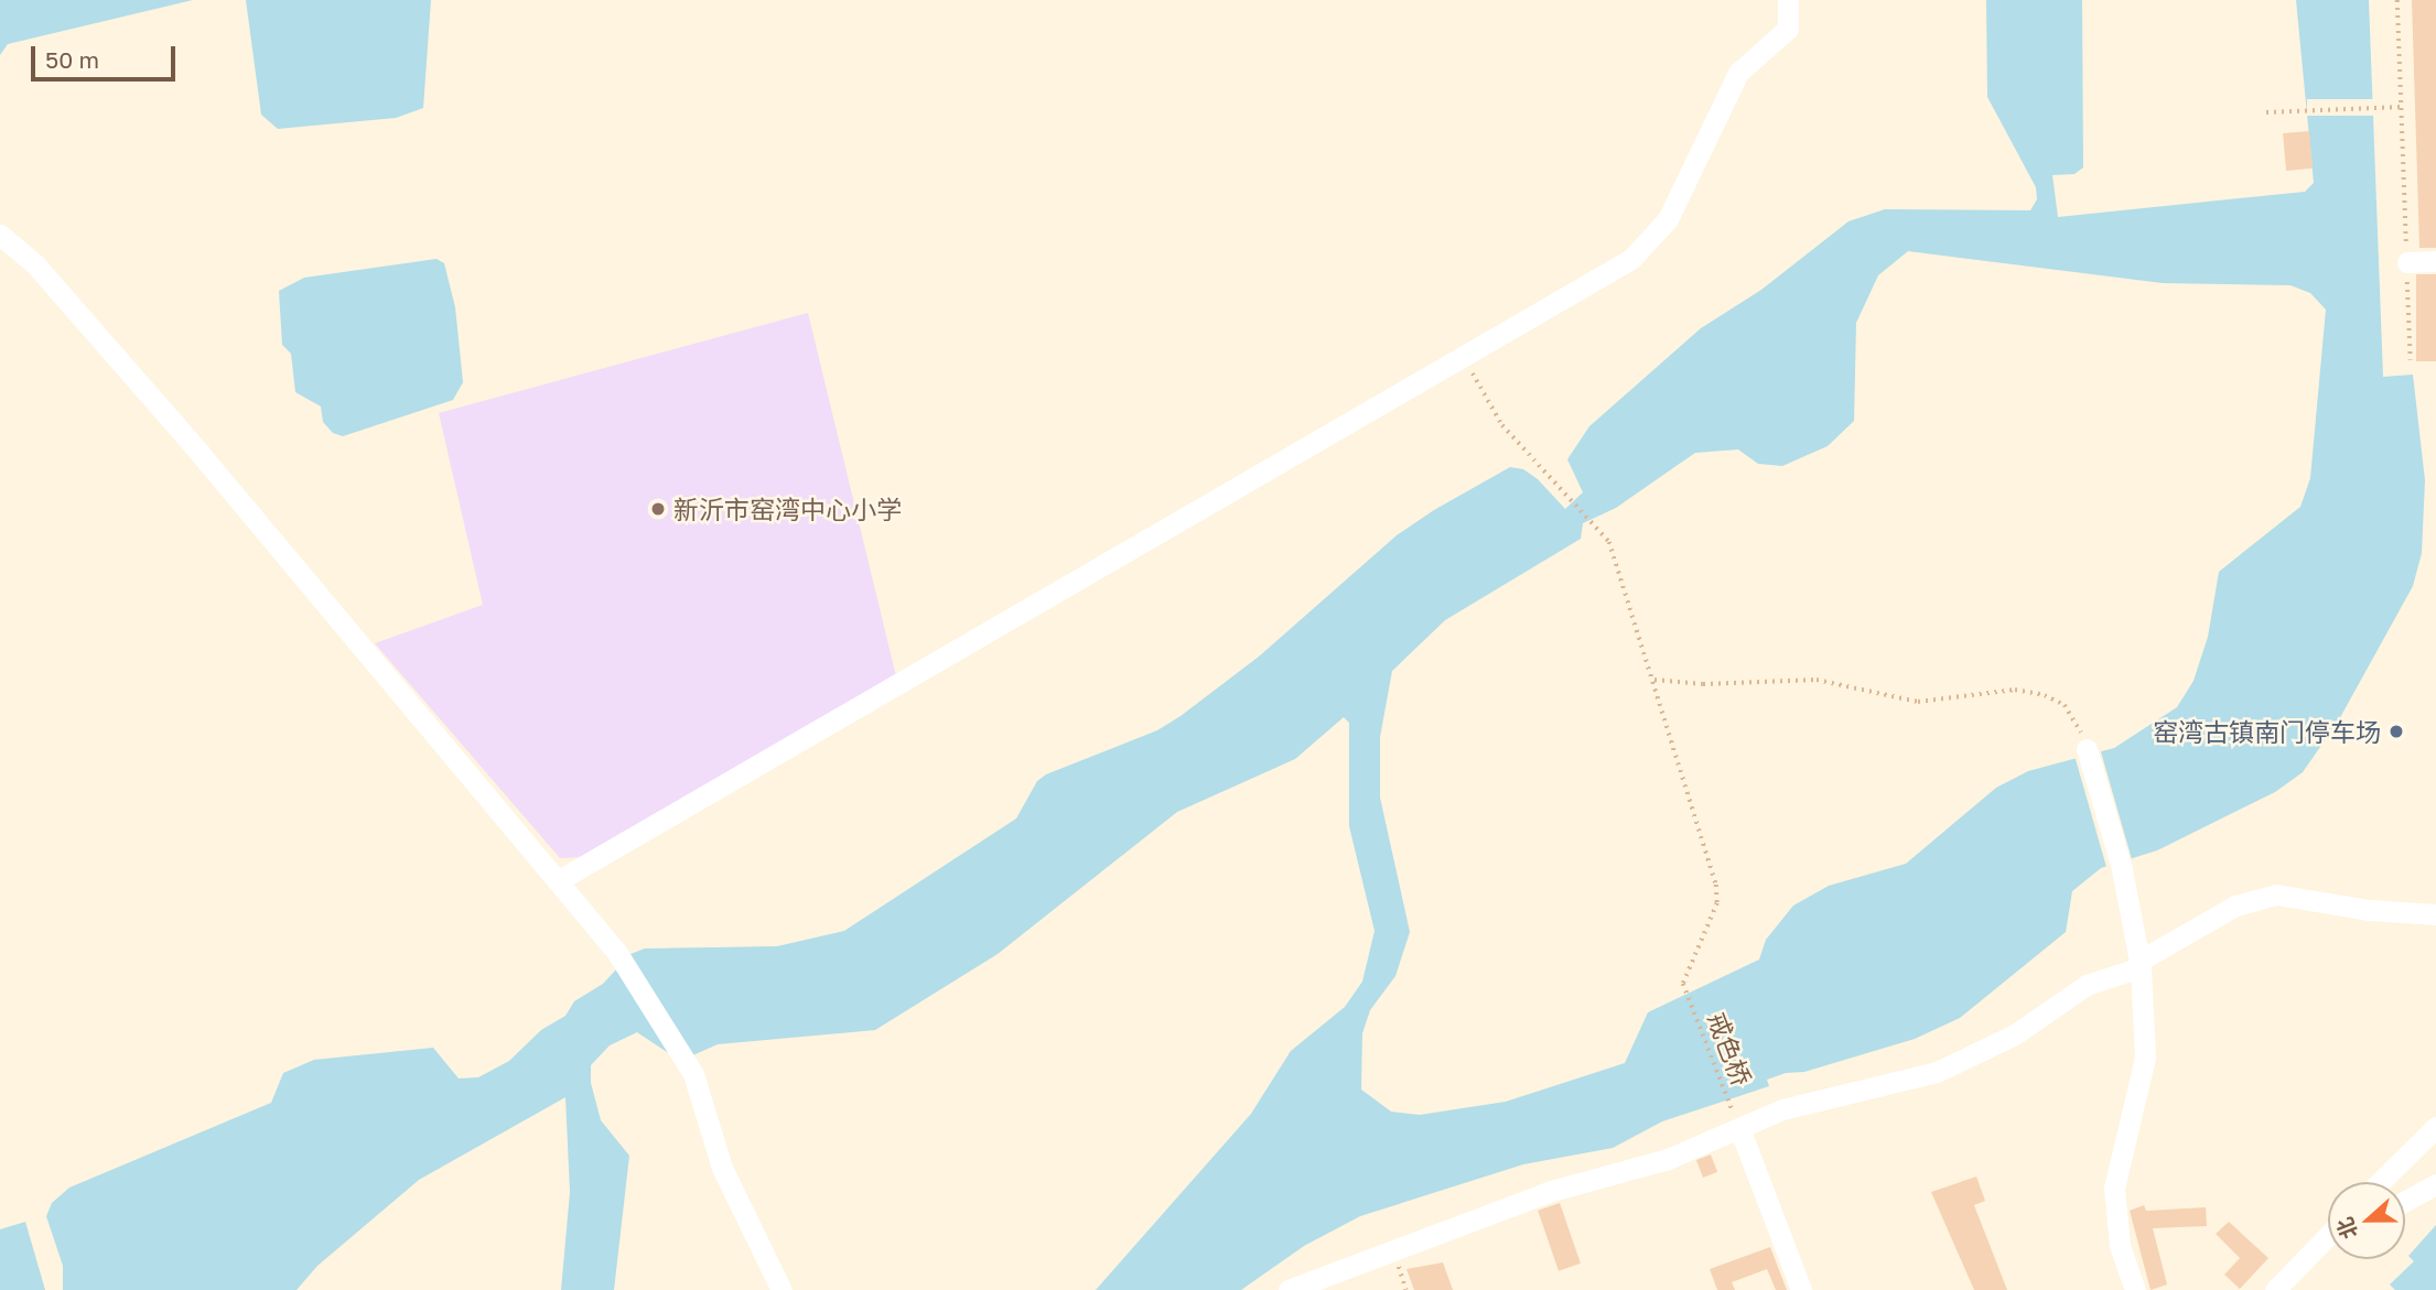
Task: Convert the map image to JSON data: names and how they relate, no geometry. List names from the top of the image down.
{
  "streets": {
    "path": ["戒色桥"]
  },
  "places": ["新沂市窑湾中心小学", "窑湾古镇南门停车场"],
  "scale_bar": "50 m",
  "north": "left"
}
